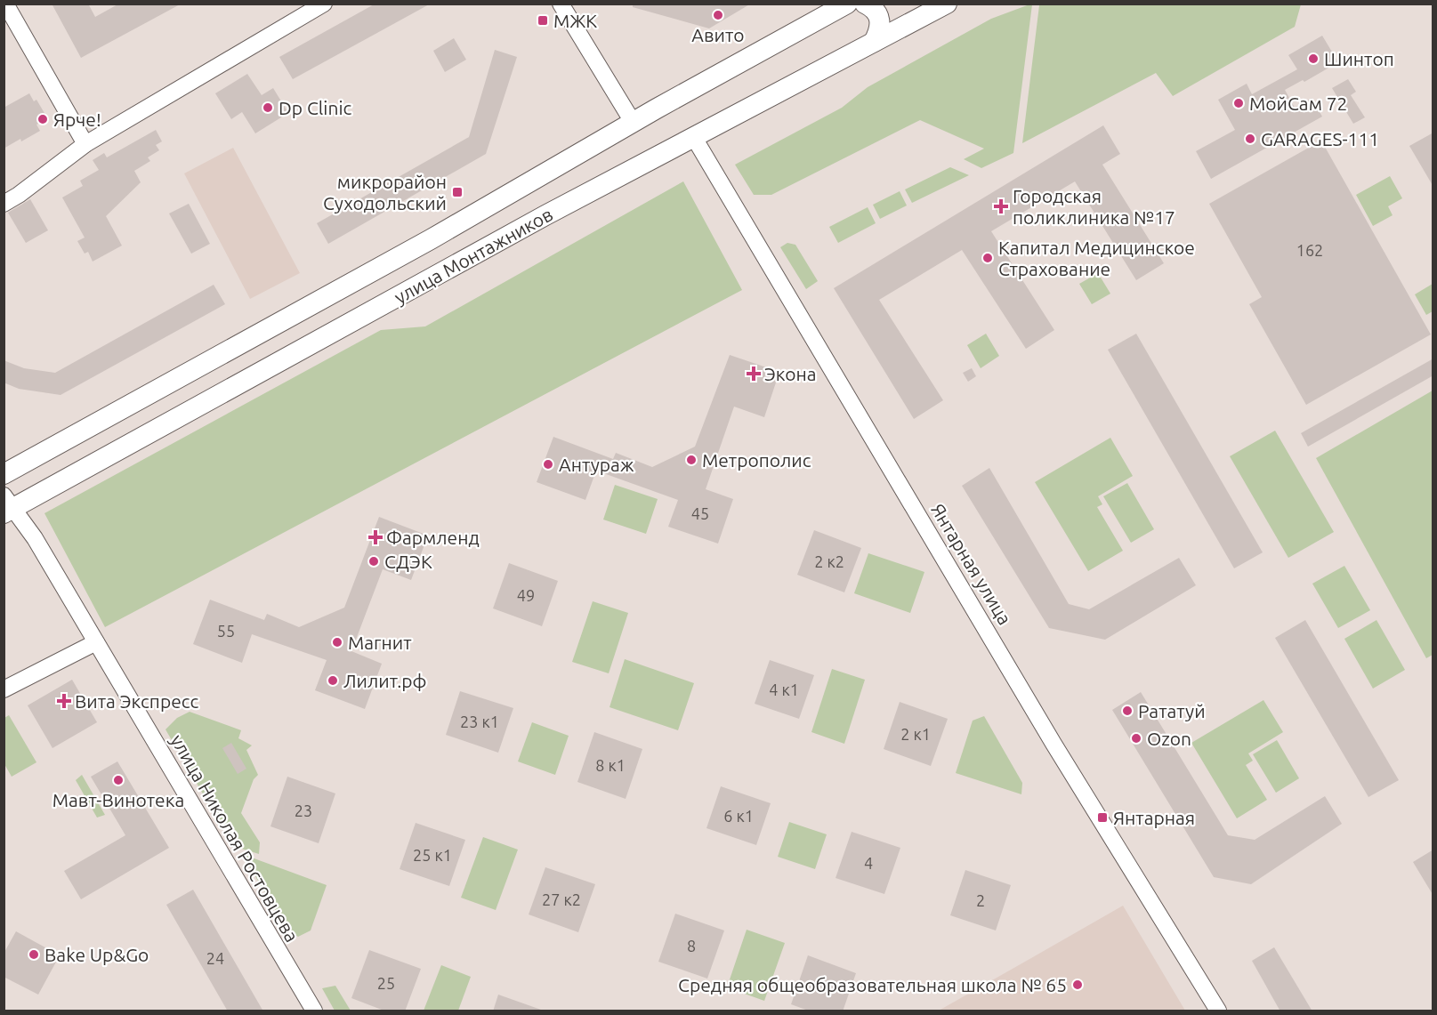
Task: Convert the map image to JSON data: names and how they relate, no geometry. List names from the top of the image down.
{
  "streets": {
    "main road": ["улица Монтажников"],
    "street": ["Янтарная улица", "улица Николая Ростовцева"]
  },
  "crossings": [
    ["улица Монтажников", "Янтарная улица"],
    ["улица Монтажников", "улица Николая Ростовцева"]
  ],
  "places": {
    "other": [
      "Авито",
      "Шинтоп",
      "МойСам 72",
      "Dp Clinic",
      "Ярче!",
      "GARAGES-111",
      "Капитал Медицинское Страхование",
      "Метрополис",
      "Антураж",
      "СДЭК",
      "Магнит",
      "Лилит.рф",
      "Рататуй",
      "Ozon",
      "Мавт-Винотека",
      "Bake Up&Go",
      "Средняя общеобразовательная школа № 65"
    ],
    "transit": ["МЖК", "микрорайон Суходольский", "Янтарная"],
    "health": [
      "Городская поликлиника №17",
      "Экона",
      "Фармленд",
      "Вита Экспресс"
    ]
  },
  "house_numbers": [
    "162",
    "45",
    "2 к2",
    "49",
    "55",
    "4 к1",
    "23 к1",
    "2 к1",
    "8 к1",
    "23",
    "6 к1",
    "25 к1",
    "4",
    "27 к2",
    "2",
    "8",
    "24",
    "25"
  ]
}
